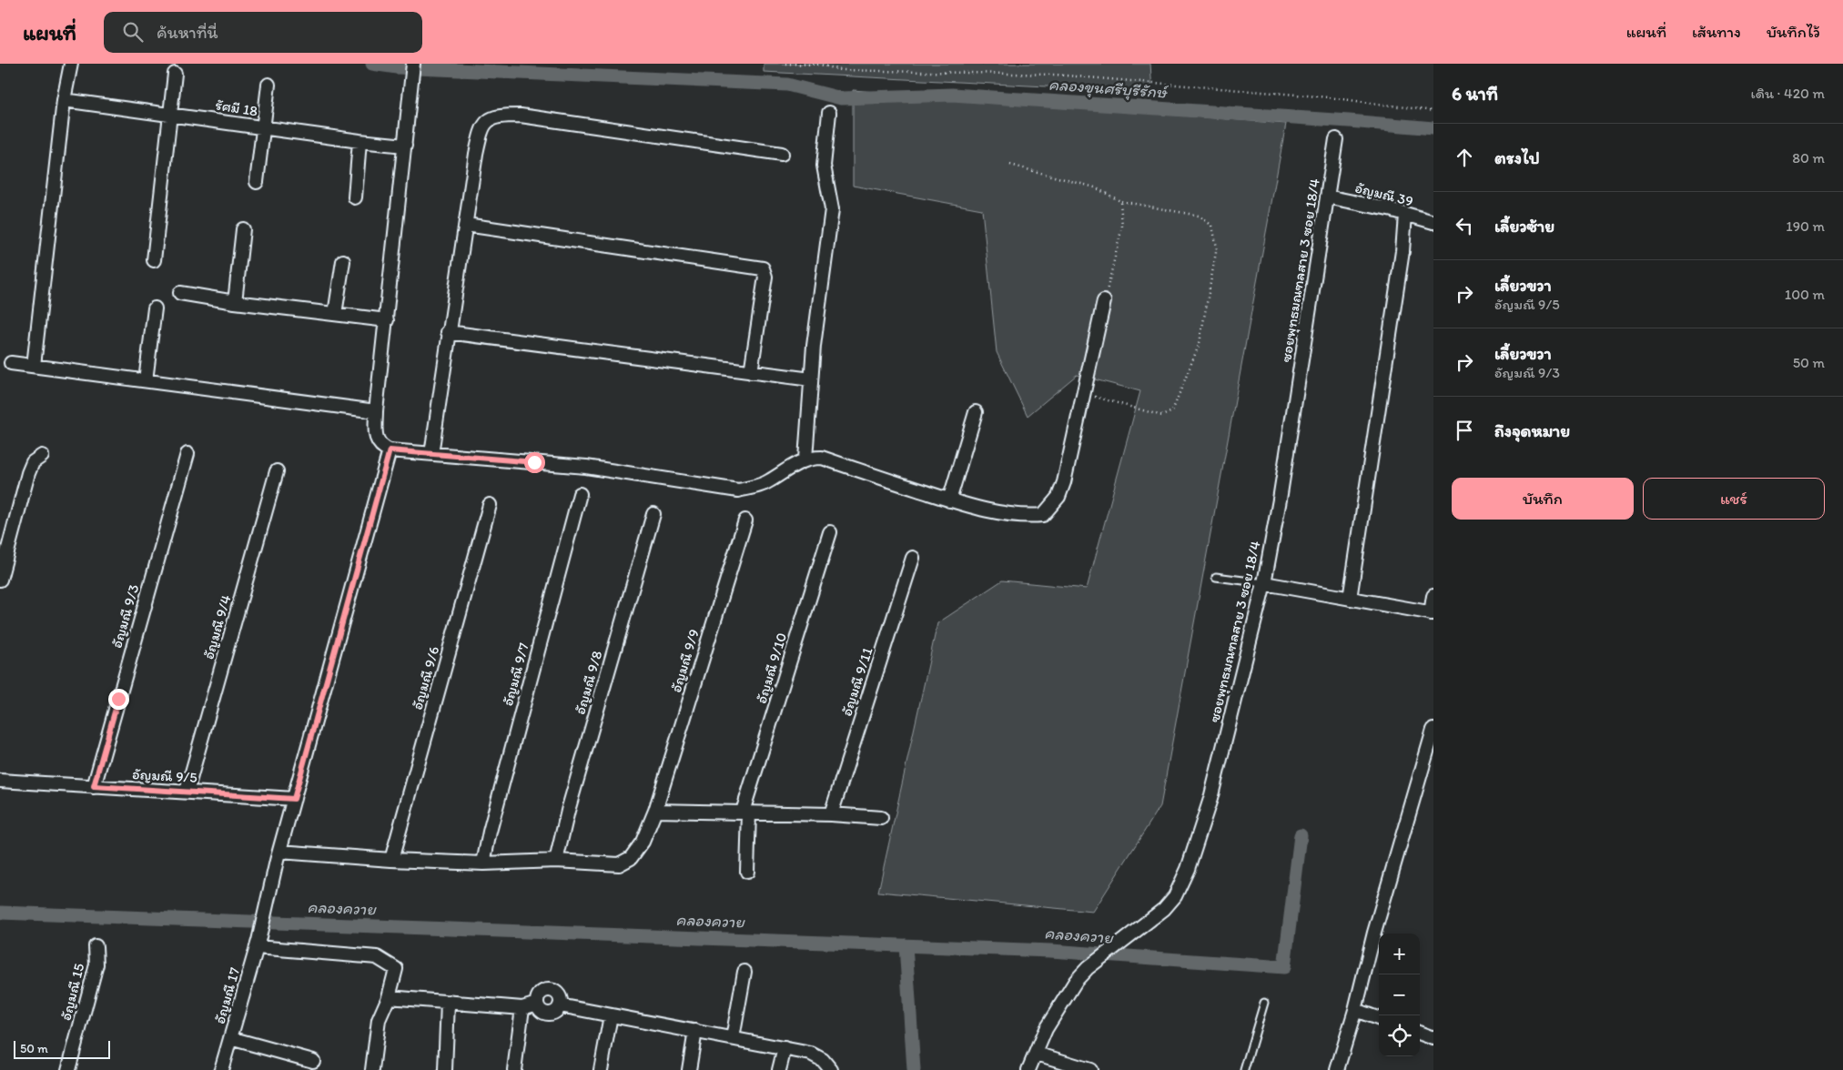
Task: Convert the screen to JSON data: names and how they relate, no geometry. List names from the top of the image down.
{
  "streets": {
    "street": [
      "รัศมี 18",
      "อัญมณี 39",
      "ซอยพุทธมณฑลสาย 3 ซอย 18/4",
      "อัญมณี 9/3",
      "อัญมณี 9/4",
      "อัญมณี 9/9",
      "อัญมณี 9/10",
      "อัญมณี 9/7",
      "อัญมณี 9/6",
      "อัญมณี 9/11",
      "อัญมณี 9/8",
      "อัญมณี 9/5",
      "อัญมณี 15",
      "อัญมณี 17"
    ]
  },
  "crossings": [
    ["อัญมณี 39", "ซอยพุทธมณฑลสาย 3 ซอย 18/4"],
    ["อัญมณี 9/3", "อัญมณี 9/5"],
    ["อัญมณี 9/4", "อัญมณี 9/5"],
    ["อัญมณี 9/9", "อัญมณี 9/7"],
    ["อัญมณี 9/9", "อัญมณี 9/6"],
    ["อัญมณี 9/9", "อัญมณี 9/8"],
    ["อัญมณี 9/9", "อัญมณี 17"],
    ["อัญมณี 9/5", "อัญมณี 17"]
  ],
  "water": ["คลองขุนศรีบุรีรักษ์", "คลองควาย"],
  "scale_bar": "50 m",
  "page": {
    "header": "แผนที่",
    "search": "ค้นหาที่นี่",
    "nav": ["แผนที่", "เส้นทาง", "บันทึกไว้"],
    "heading": ["6 นาที", "เดิน · 420 m"],
    "list": [
      ["ตรงไป", "80 m"],
      ["เลี้ยวซ้าย", "190 m"],
      ["เลี้ยวขวา", "อัญมณี 9/5", "100 m"],
      ["เลี้ยวขวา", "อัญมณี 9/3", "50 m"],
      "ถึงจุดหมาย"
    ],
    "buttons": ["บันทึก", "แชร์"],
    "map_buttons": ["+", "−"],
    "scale": "50 m"
  }
}
